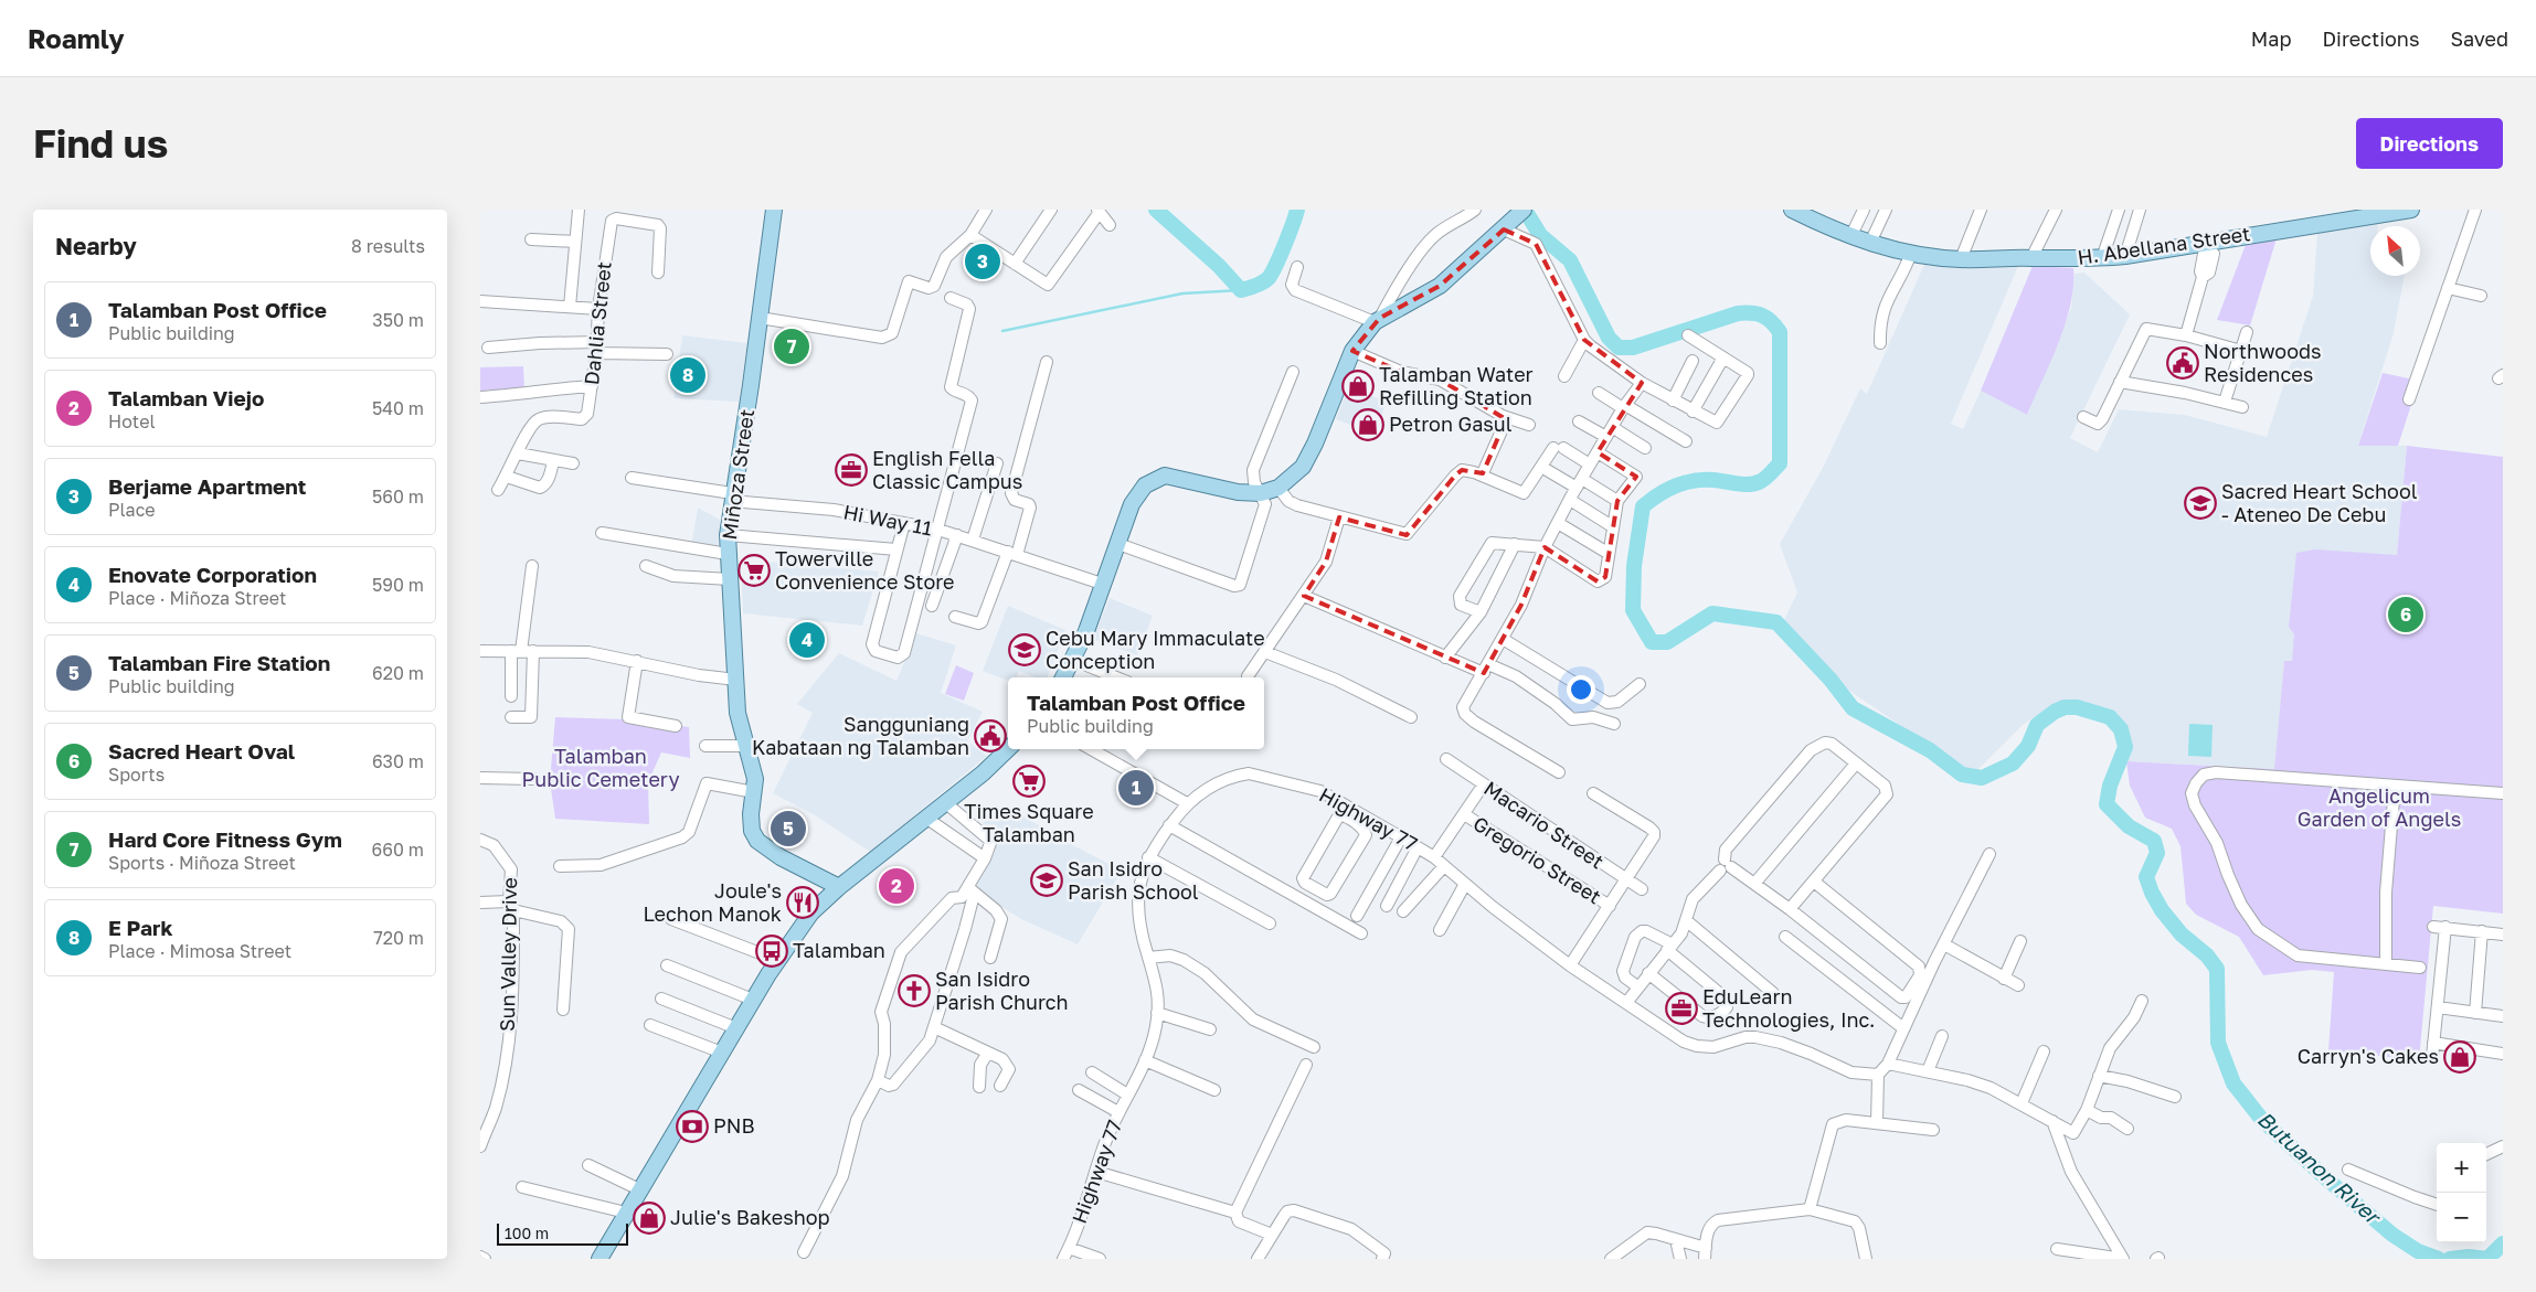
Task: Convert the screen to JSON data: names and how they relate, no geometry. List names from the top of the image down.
{
  "streets": {
    "main road": ["H. Abellana Street", "Miñoza Street"],
    "street": [
      "Dahlia Street",
      "Hi Way 11",
      "Highway 77",
      "Macario Street",
      "Gregorio Street",
      "Sun Valley Drive"
    ]
  },
  "crossings": [
    ["Miñoza Street", "Hi Way 11"]
  ],
  "water": ["Butuanon River"],
  "parks": ["Talamban Public Cemetery", "Angelicum Garden of Angels"],
  "places": {
    "public building": ["Northwoods Residences", "Sangguniang Kabataan ng Talamban"],
    "shop": [
      "Talamban Water Refilling Station",
      "Petron Gasul",
      "Carryn's Cakes",
      "Julie's Bakeshop"
    ],
    "office": ["English Fella Classic Campus", "EduLearn Technologies, Inc."],
    "school or university": ["Sacred Heart School - Ateneo De Cebu", "Cebu Mary Immaculate Conception", "San Isidro Parish School"],
    "supermarket": ["Towerville Convenience Store", "Times Square Talamban"],
    "restaurant": ["Joule's Lechon Manok"],
    "bus stop": ["Talamban"],
    "church": ["San Isidro Parish Church"],
    "bank": ["PNB"]
  },
  "scale_bar": "100 m",
  "north": "top left",
  "page": {
    "header": "Roamly",
    "nav": ["Map", "Directions", "Saved"],
    "buttons": "Directions",
    "title": "Find us",
    "heading": ["Nearby", "8 results"],
    "pins": [
      "3",
      "7",
      "8",
      "6",
      "4",
      "1",
      "5",
      "2"
    ],
    "list": [
      {
        "mark": "1",
        "name": "Talamban Post Office",
        "note": "Public building",
        "value": "350 m"
      },
      {
        "mark": "2",
        "name": "Talamban Viejo",
        "note": "Hotel",
        "value": "540 m"
      },
      {
        "mark": "3",
        "name": "Berjame Apartment",
        "note": "Place",
        "value": "560 m"
      },
      {
        "mark": "4",
        "name": "Enovate Corporation",
        "note": "Place · Miñoza Street",
        "value": "590 m"
      },
      {
        "mark": "5",
        "name": "Talamban Fire Station",
        "note": "Public building",
        "value": "620 m"
      },
      {
        "mark": "6",
        "name": "Sacred Heart Oval",
        "note": "Sports",
        "value": "630 m"
      },
      {
        "mark": "7",
        "name": "Hard Core Fitness Gym",
        "note": "Sports · Miñoza Street",
        "value": "660 m"
      },
      {
        "mark": "8",
        "name": "E Park",
        "note": "Place · Mimosa Street",
        "value": "720 m"
      }
    ],
    "popup": ["Talamban Post Office", "Public building"],
    "map_buttons": ["+", "−"],
    "scale": "100 m"
  }
}
